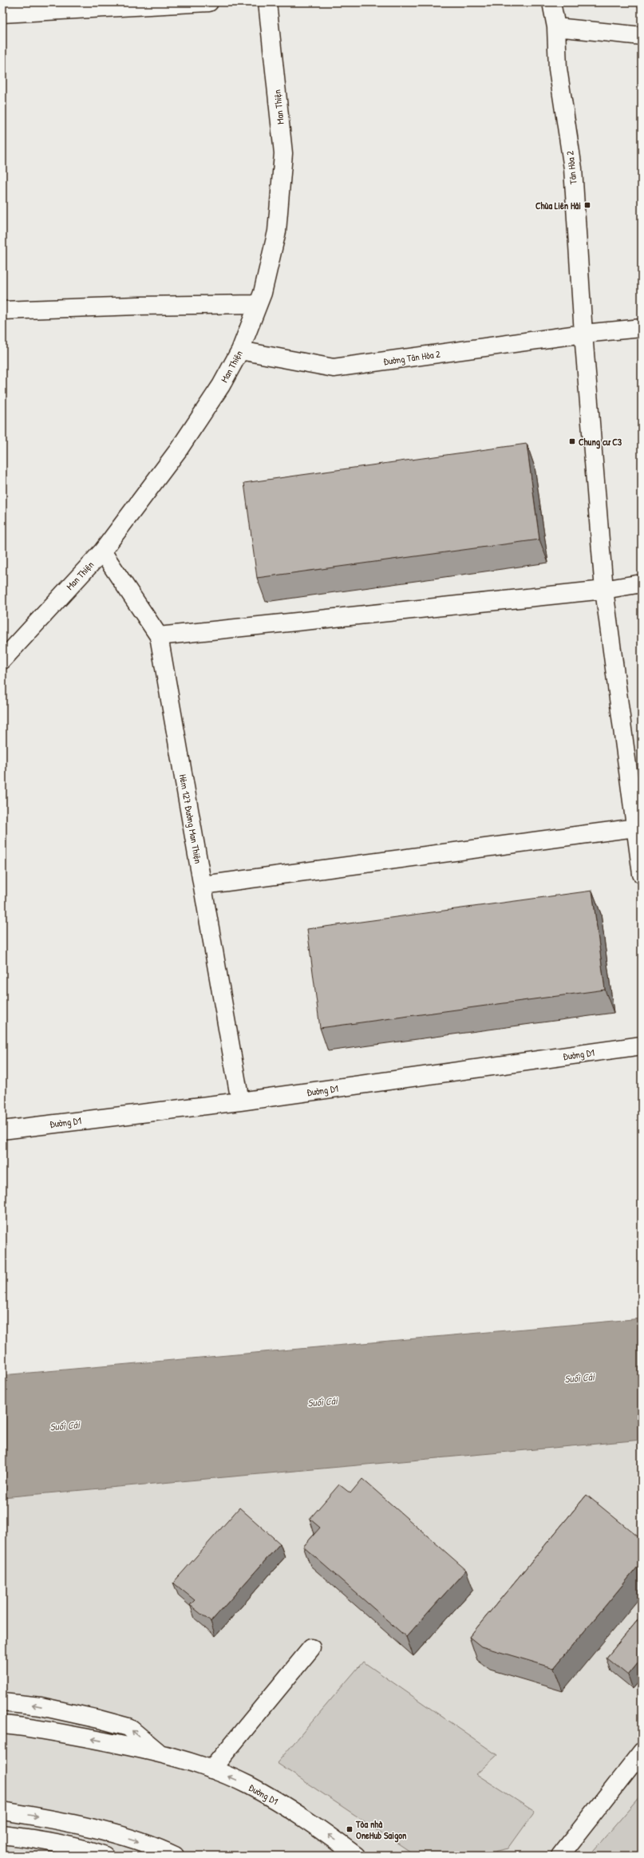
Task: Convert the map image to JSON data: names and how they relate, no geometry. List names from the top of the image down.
{
  "streets": {
    "street": [
      "Man Thiện",
      "Tân Hòa 2",
      "Đường Tân Hòa 2",
      "Hẻm 127 Đường Man Thiện",
      "Đường D1"
    ]
  },
  "crossings": [
    ["Man Thiện", "Đường Tân Hòa 2"],
    ["Man Thiện", "Hẻm 127 Đường Man Thiện"],
    ["Tân Hòa 2", "Đường Tân Hòa 2"],
    ["Hẻm 127 Đường Man Thiện", "Đường D1"]
  ],
  "water": ["Suối Cái"],
  "places": {
    "transit": ["Chùa Liên Hải", "Chung cư C3", "Tòa nhà OneHub Saigon"]
  }
}
